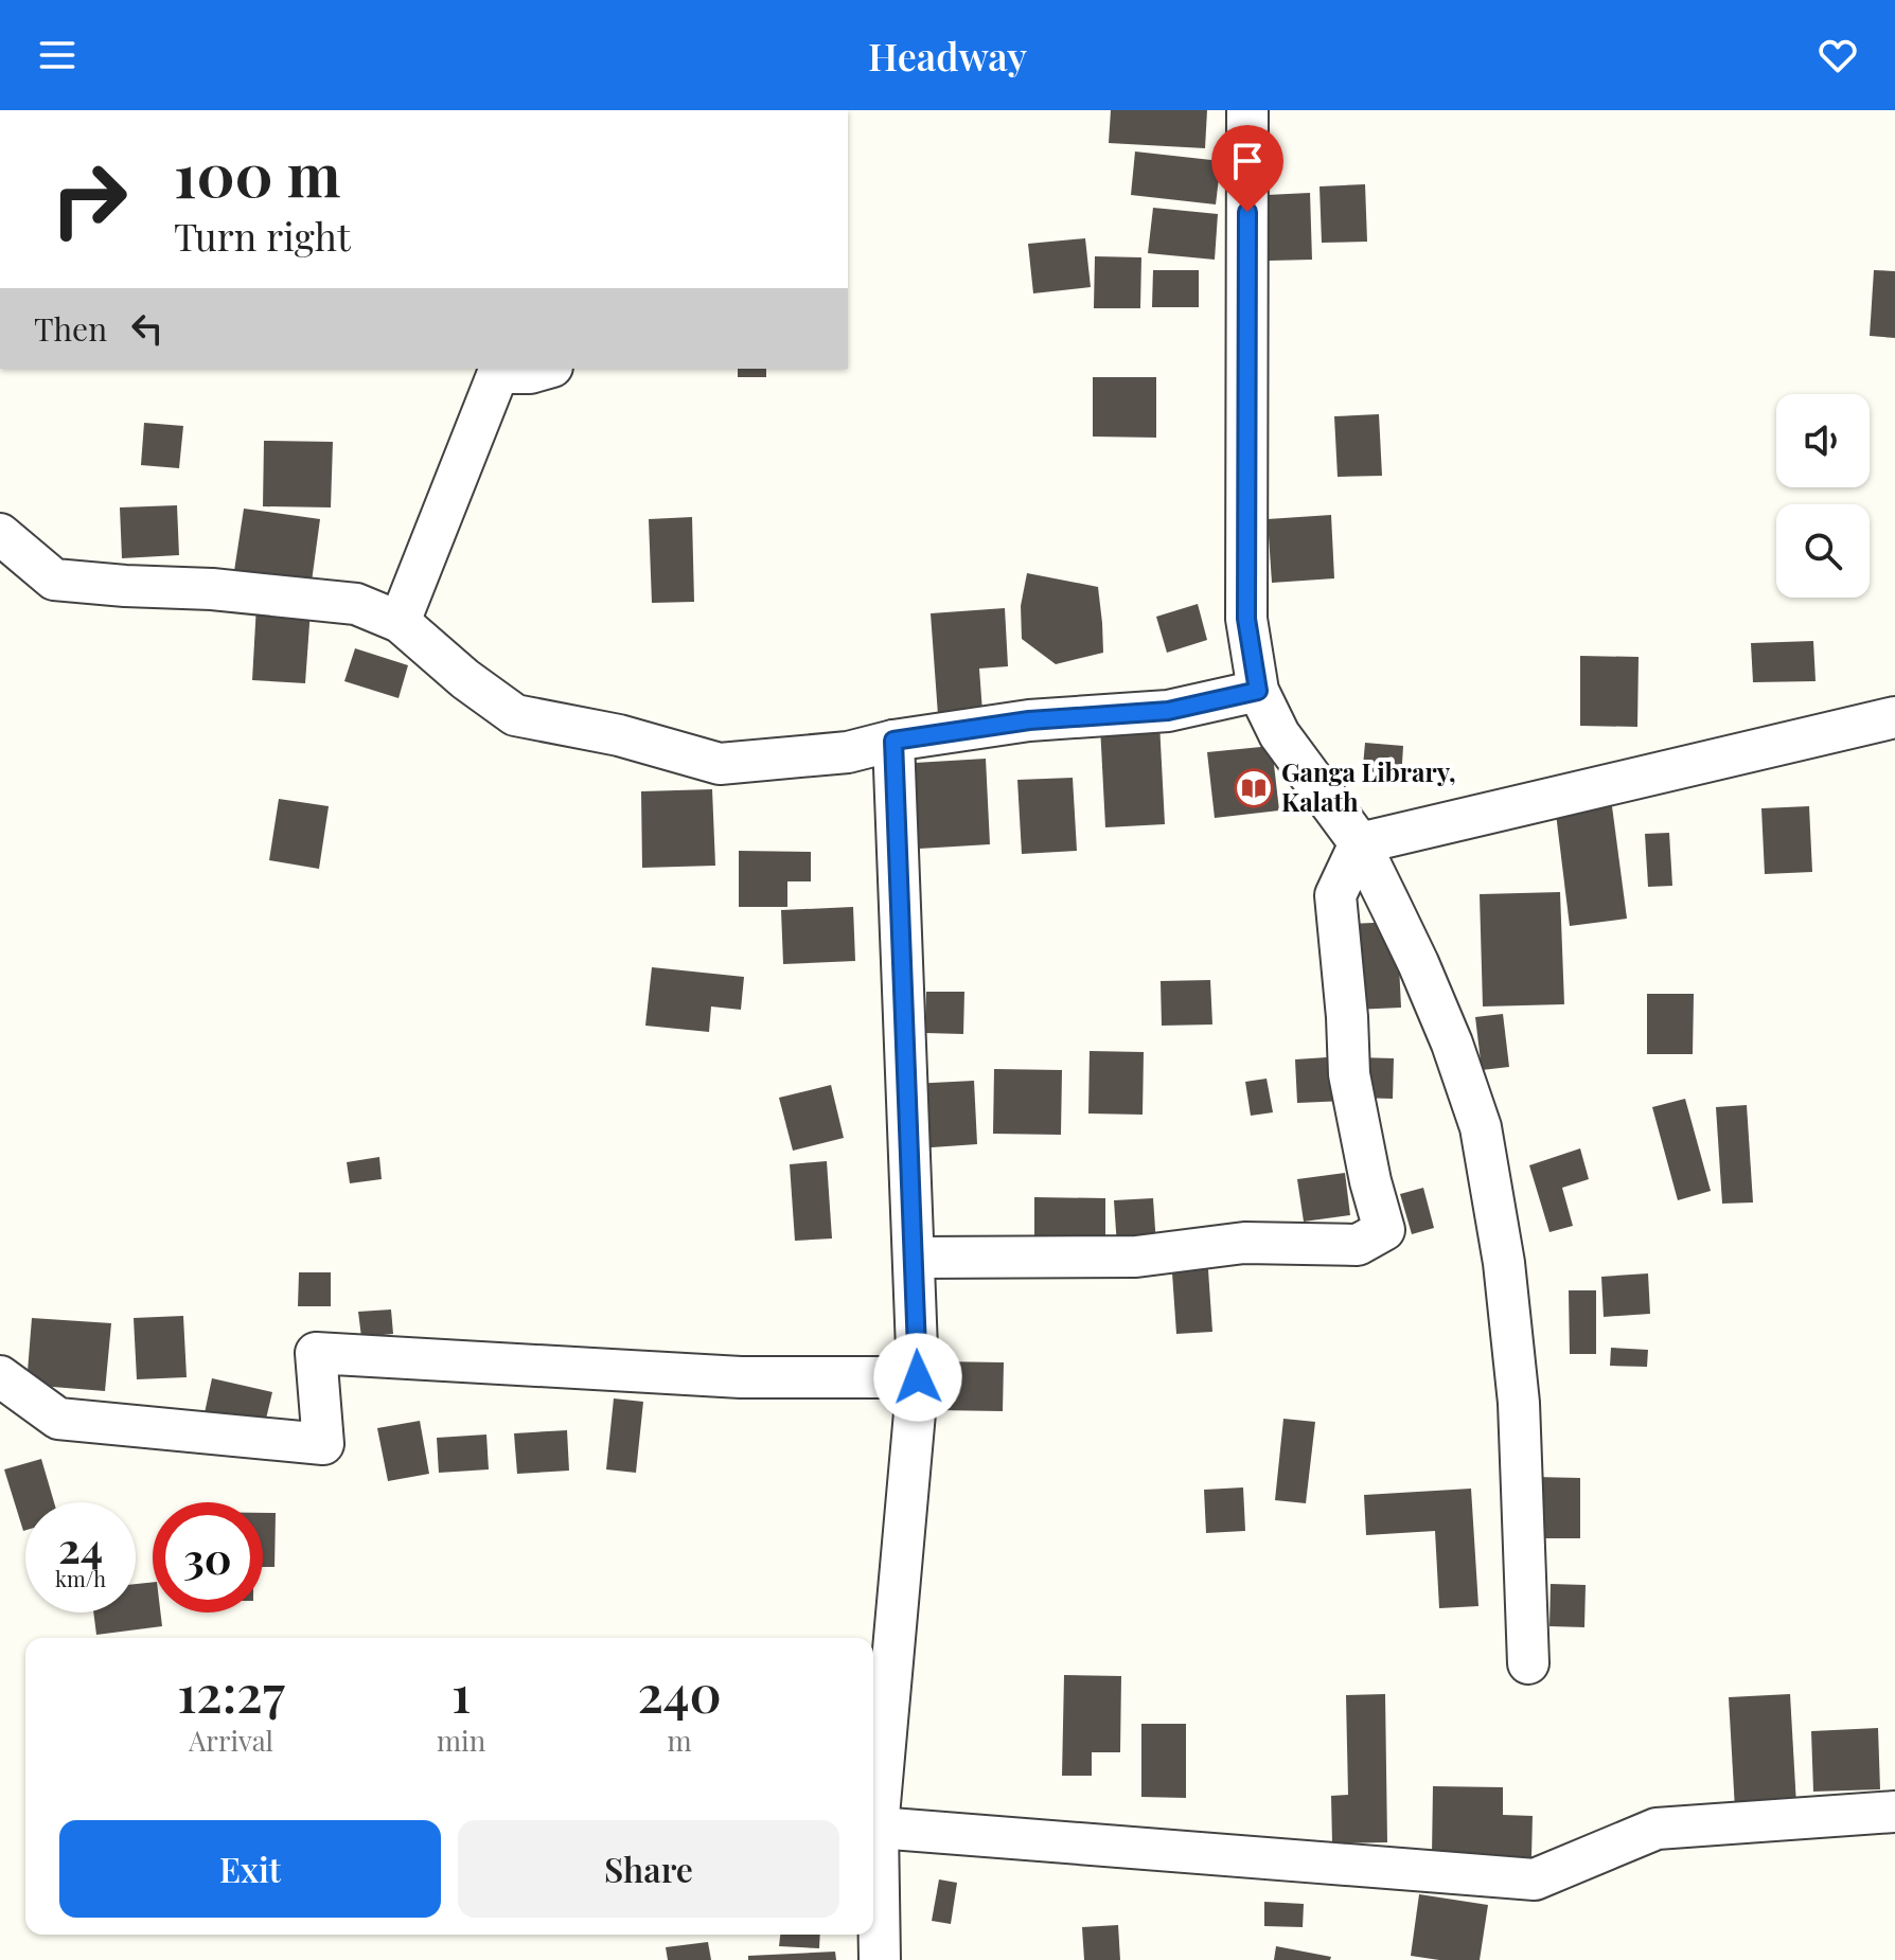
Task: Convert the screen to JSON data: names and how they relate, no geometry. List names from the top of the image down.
{
  "places": {
    "library": ["Ganga Library, Kalath"]
  },
  "page": {
    "header": "Headway",
    "turn": ["100 m", "Turn right"],
    "then": "Then",
    "speed": "24 km/h",
    "limit": "30",
    "eta": [
      "12:27",
      "Arrival",
      "1",
      "min",
      "240",
      "m"
    ],
    "buttons": ["Exit", "Share"]
  }
}
